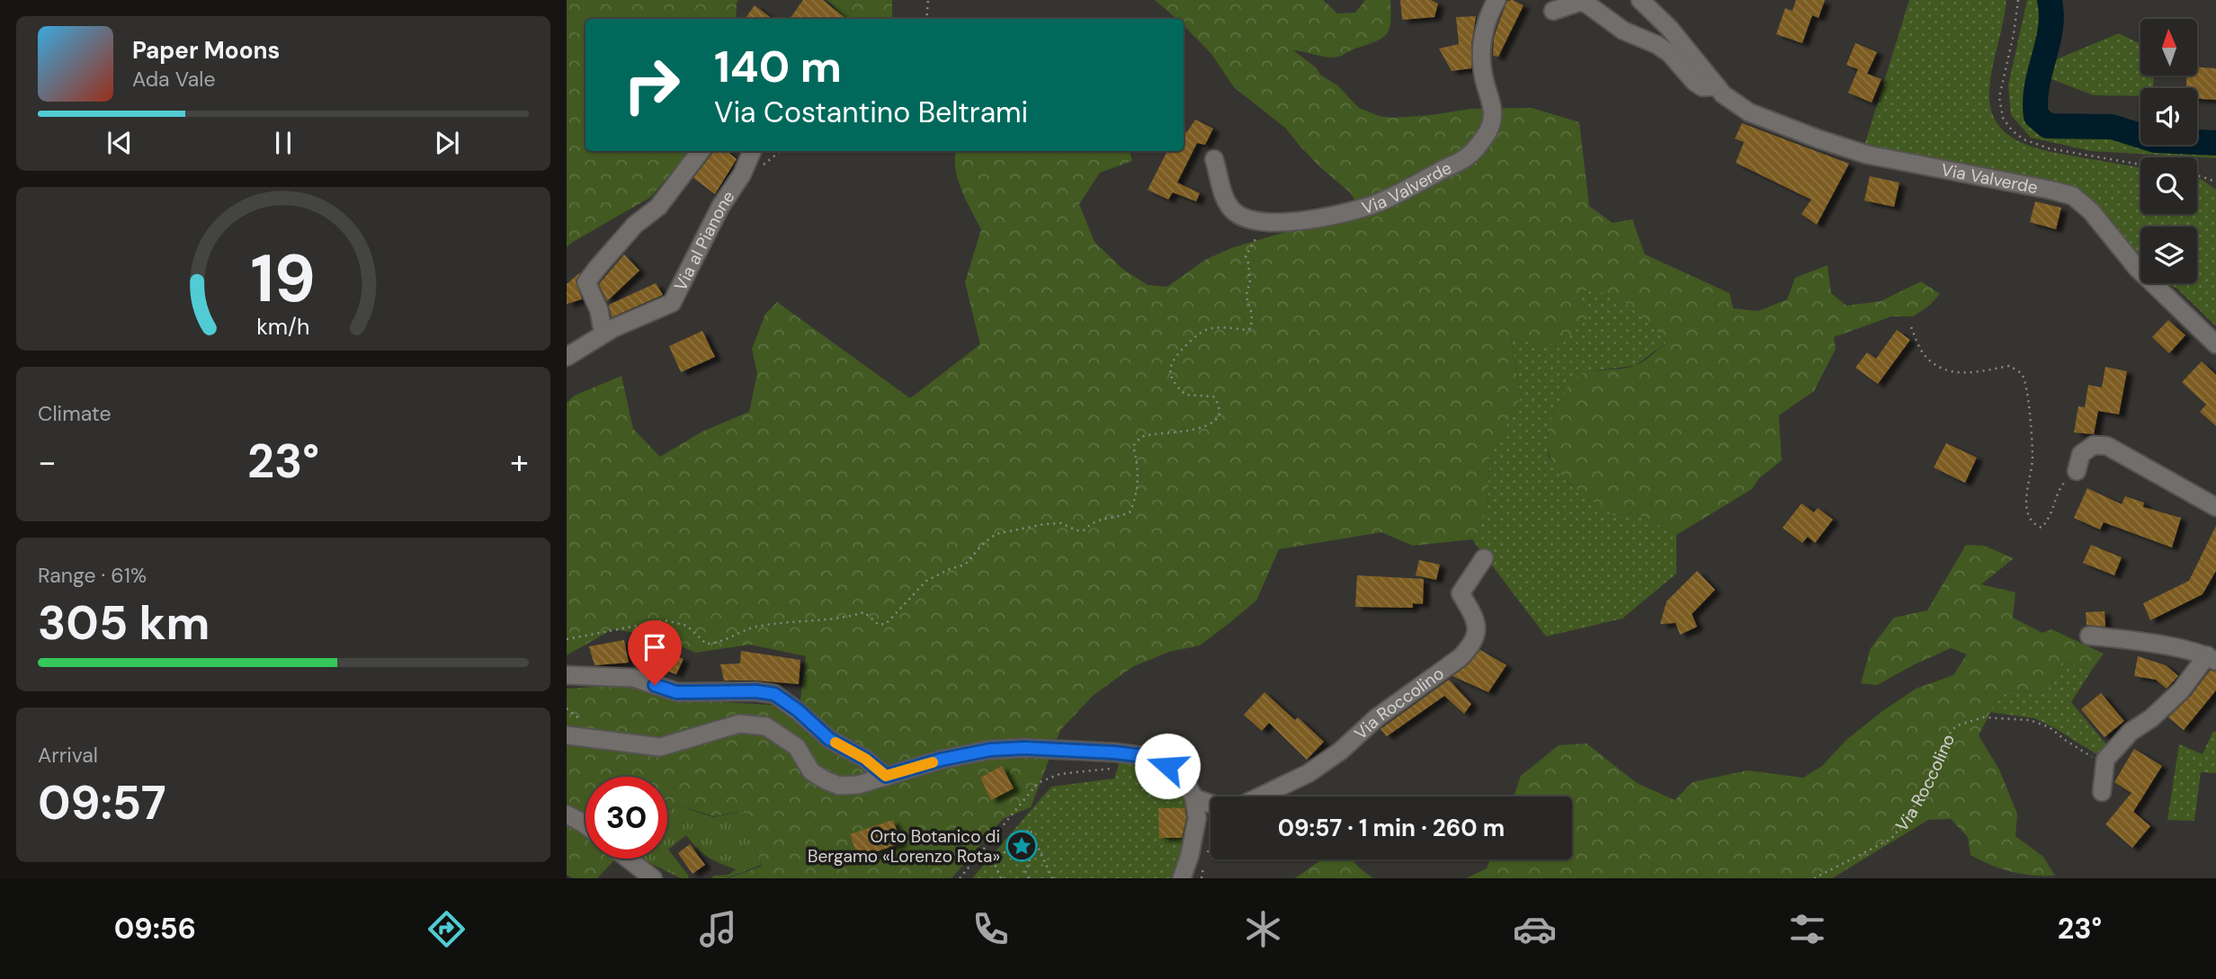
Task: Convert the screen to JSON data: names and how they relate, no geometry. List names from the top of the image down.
{
  "streets": {
    "street": ["Via Valverde", "Via al Pianone", "Via Roccolino"]
  },
  "places": {
    "place": ["Orto Botanico di Bergamo «Lorenzo Rota»"]
  },
  "north": "top",
  "page": {
    "turn": ["140 m", "Via Costantino Beltrami"],
    "song": ["Paper Moons", "Ada Vale"],
    "tile": [
      "Climate",
      ["Range · 61%", "305 km"],
      ["Arrival", "09:57"]
    ],
    "heat": ["−", "23°", "+"],
    "limit": "30",
    "trip": "09:57 · 1 min · 260 m",
    "tabs": ["09:56", "23°"],
    "gauge": ["19", "km/h"]
  }
}
